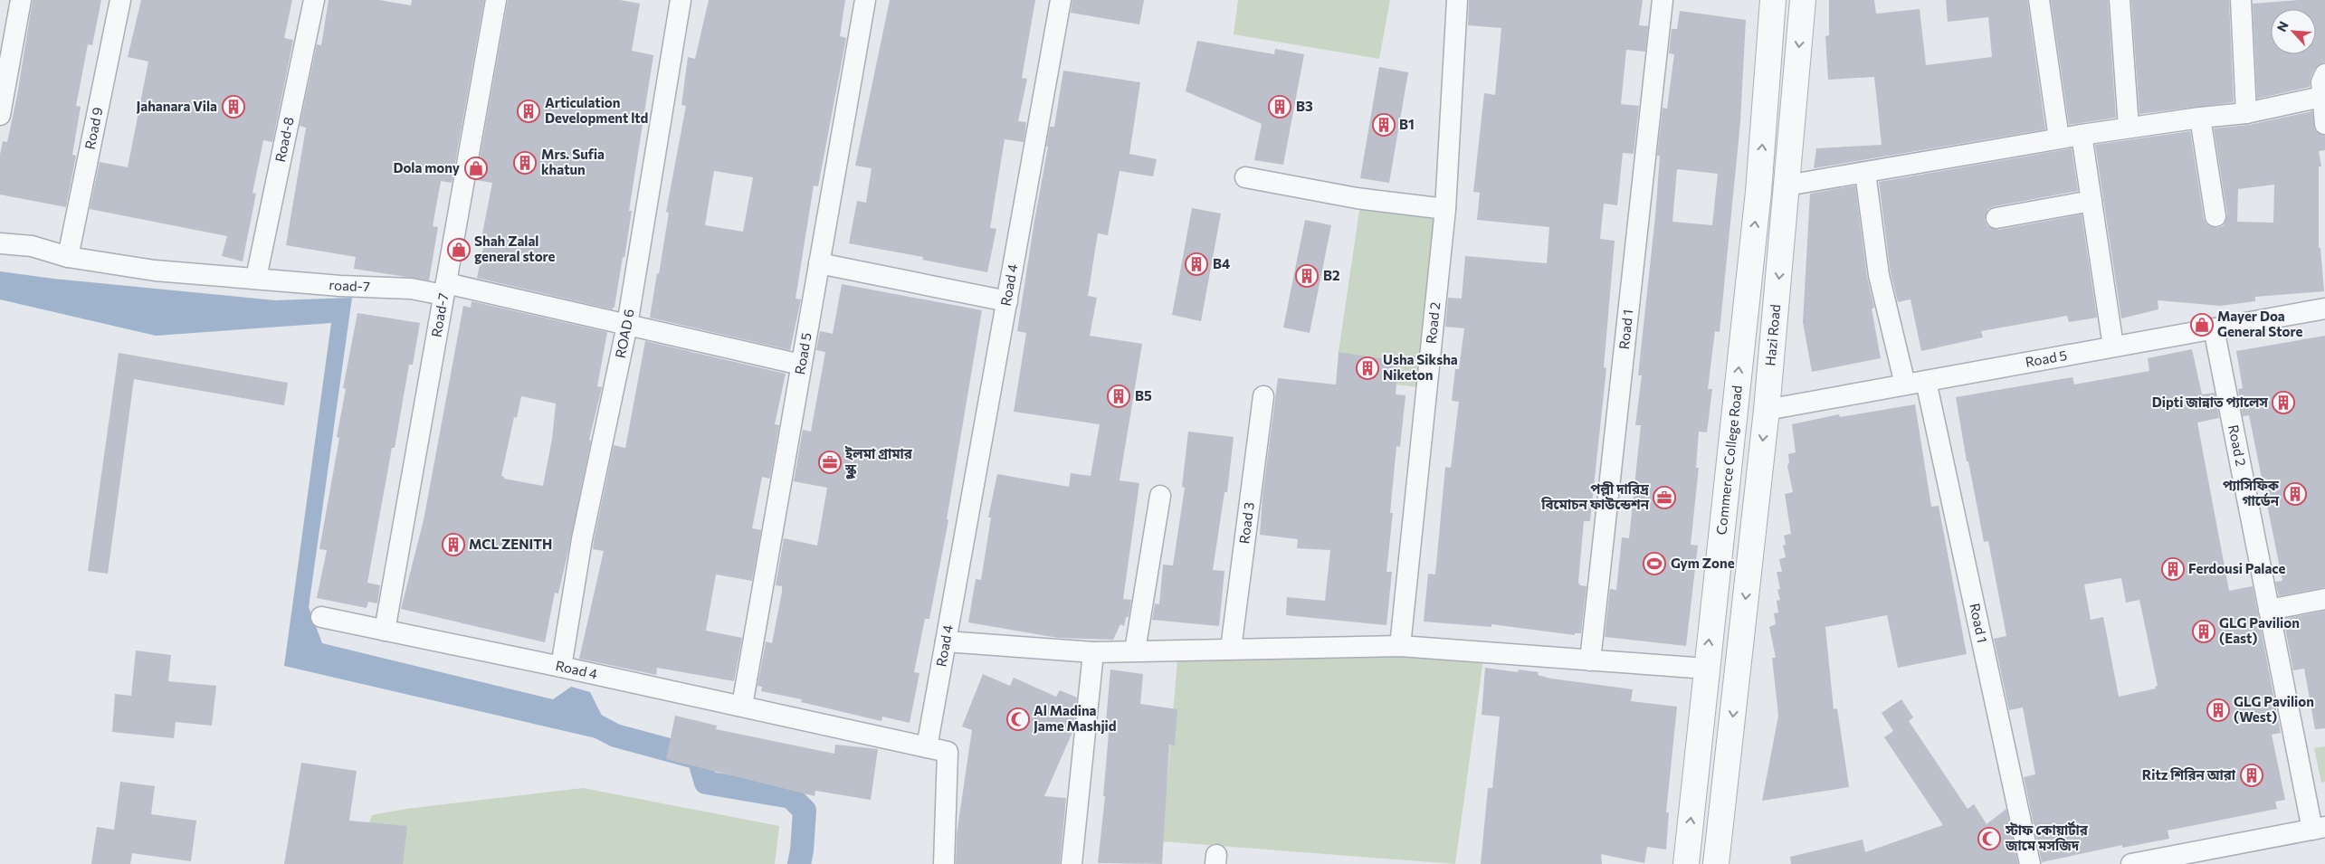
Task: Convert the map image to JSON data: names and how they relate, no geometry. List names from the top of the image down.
{
  "streets": {
    "street": [
      "Road 9",
      "Road-8",
      "road-7",
      "Road 4",
      "Road-7",
      "Road 2",
      "Road 1",
      "ROAD 6",
      "Hazi Road",
      "Road 5",
      "Commerce College Road",
      "Road 3"
    ]
  },
  "crossings": [
    ["Road 9", "road-7"],
    ["Road-8", "road-7"],
    ["road-7", "Road-7"],
    ["road-7", "ROAD 6"],
    ["road-7", "Road 5"],
    ["Road 4", "Road-7"],
    ["Road 4", "ROAD 6"],
    ["Road 4", "Road 5"],
    ["Road 2", "Road 5"],
    ["Road 1", "Road 5"],
    ["Hazi Road", "Road 5"]
  ],
  "one_way": ["Hazi Road", "Commerce College Road"],
  "places": {
    "building": [
      "Jahanara Vila",
      "B3",
      "Articulation Development ltd",
      "B1",
      "Mrs. Sufia khatun",
      "B4",
      "B2",
      "Usha Siksha Niketon",
      "B5",
      "Dipti জান্নাত প্যালেস",
      "প্যাসিফিক গার্ডেন",
      "MCL ZENITH",
      "Ferdousi Palace",
      "GLG Pavilion (East)",
      "GLG Pavilion (West)",
      "Ritz শিরিন আরা"
    ],
    "shop": ["Dola mony", "Shah Zalal general store", "Mayer Doa General Store"],
    "office": ["ইলমা গ্রামার স্কুল", "পল্লী দারিদ্র বিমোচন ফাউন্ডেশন"],
    "sports": ["Gym Zone"],
    "mosque": ["Al Madina Jame Mashjid", "স্টাফ কোয়ার্টার জামে মসজিদ"]
  },
  "north": "top left"
}
